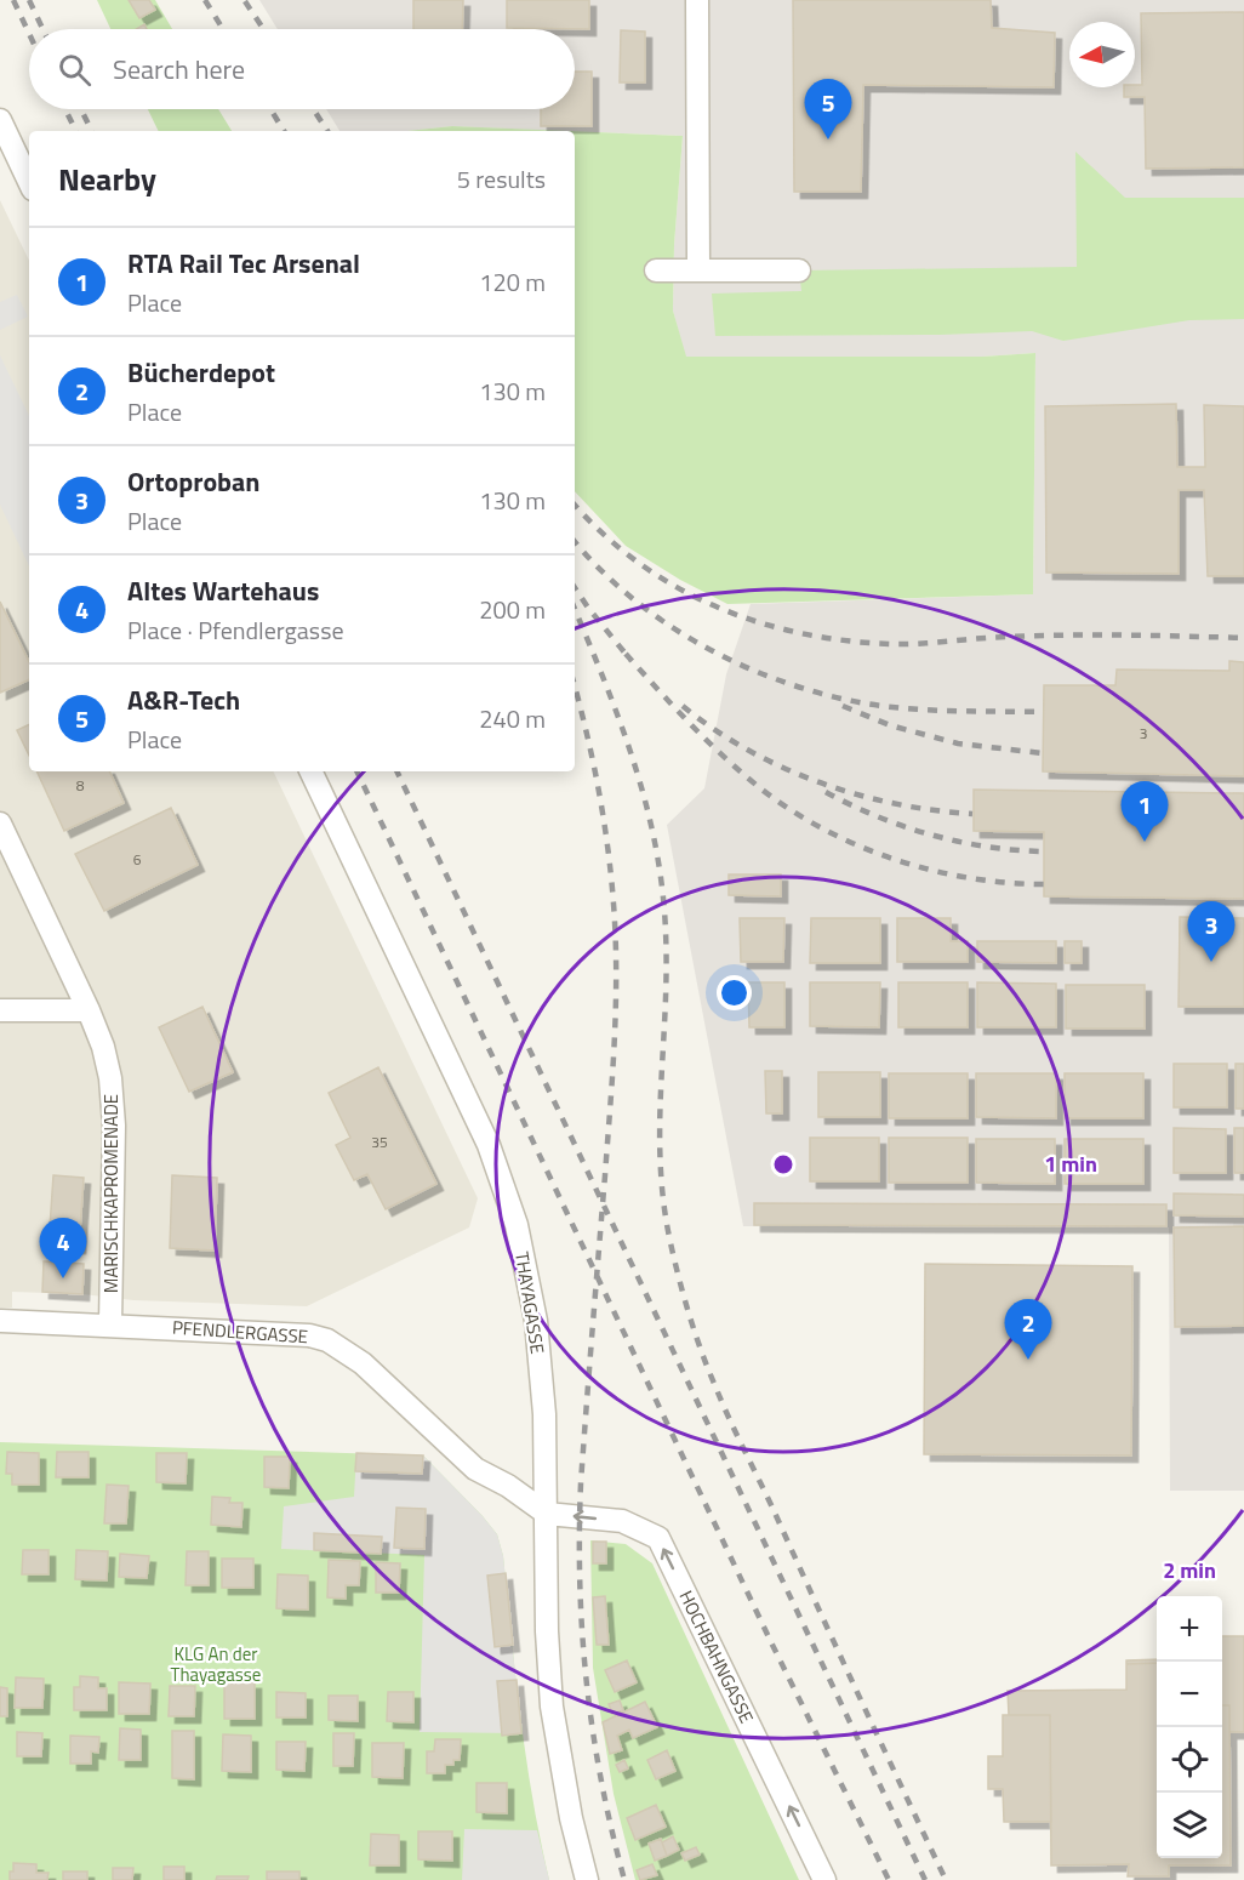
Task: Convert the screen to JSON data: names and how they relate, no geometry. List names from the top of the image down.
{
  "streets": {
    "street": [
      "MARISCHKAPROMENADE",
      "THAYAGASSE",
      "PFENDLERGASSE",
      "HOCHBAHNGASSE"
    ]
  },
  "crossings": [
    ["MARISCHKAPROMENADE", "PFENDLERGASSE"],
    ["THAYAGASSE", "PFENDLERGASSE"],
    ["THAYAGASSE", "HOCHBAHNGASSE"],
    ["PFENDLERGASSE", "HOCHBAHNGASSE"]
  ],
  "one_way": ["HOCHBAHNGASSE"],
  "parks": ["KLG An der Thayagasse"],
  "house_numbers": [
    "3",
    "8",
    "6",
    "35"
  ],
  "north": "left",
  "page": {
    "search": "Search here",
    "pins": [
      "5",
      "1",
      "3",
      "4",
      "2"
    ],
    "heading": ["Nearby", "5 results"],
    "list": [
      {
        "mark": "1",
        "name": "RTA Rail Tec Arsenal",
        "note": "Place",
        "value": "120 m"
      },
      {
        "mark": "2",
        "name": "Bücherdepot",
        "note": "Place",
        "value": "130 m"
      },
      {
        "mark": "3",
        "name": "Ortoproban",
        "note": "Place",
        "value": "130 m"
      },
      {
        "mark": "4",
        "name": "Altes Wartehaus",
        "note": "Place · Pfendlergasse",
        "value": "200 m"
      },
      {
        "mark": "5",
        "name": "A&R-Tech",
        "note": "Place",
        "value": "240 m"
      }
    ],
    "map_buttons": ["+", "−"]
  },
  "rings": ["1 min", "2 min"]
}
